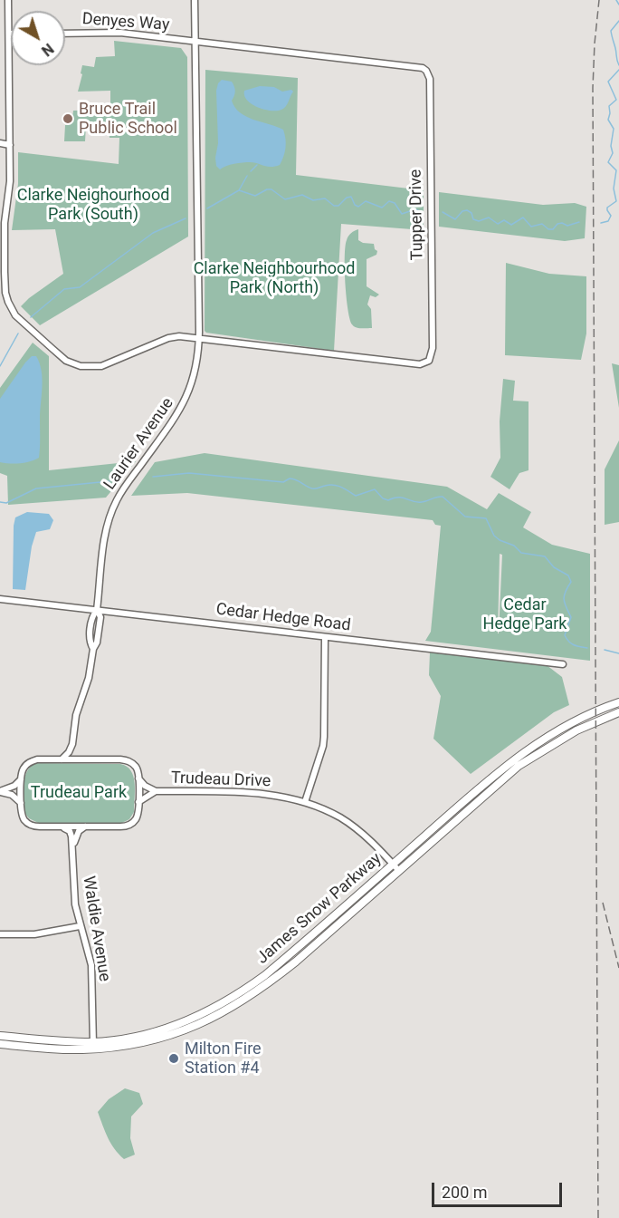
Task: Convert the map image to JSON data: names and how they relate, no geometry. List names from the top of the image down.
{
  "streets": {
    "main road": ["James Snow Parkway"],
    "street": [
      "Denyes Way",
      "Tupper Drive",
      "Laurier Avenue",
      "Cedar Hedge Road",
      "Trudeau Drive",
      "Waldie Avenue"
    ]
  },
  "crossings": [
    ["Denyes Way", "Tupper Drive"],
    ["Denyes Way", "Laurier Avenue"],
    ["Tupper Drive", "Laurier Avenue"],
    ["Laurier Avenue", "Cedar Hedge Road"],
    ["Trudeau Drive", "James Snow Parkway"],
    ["James Snow Parkway", "Waldie Avenue"]
  ],
  "parks": [
    "Clarke Neighourhood Park (South)",
    "Clarke Neighbourhood Park (North)",
    "Cedar Hedge Park",
    "Trudeau Park"
  ],
  "places": ["Bruce Trail Public School", "Milton Fire Station #4"],
  "scale_bar": "200 m",
  "north": "bottom right"
}
